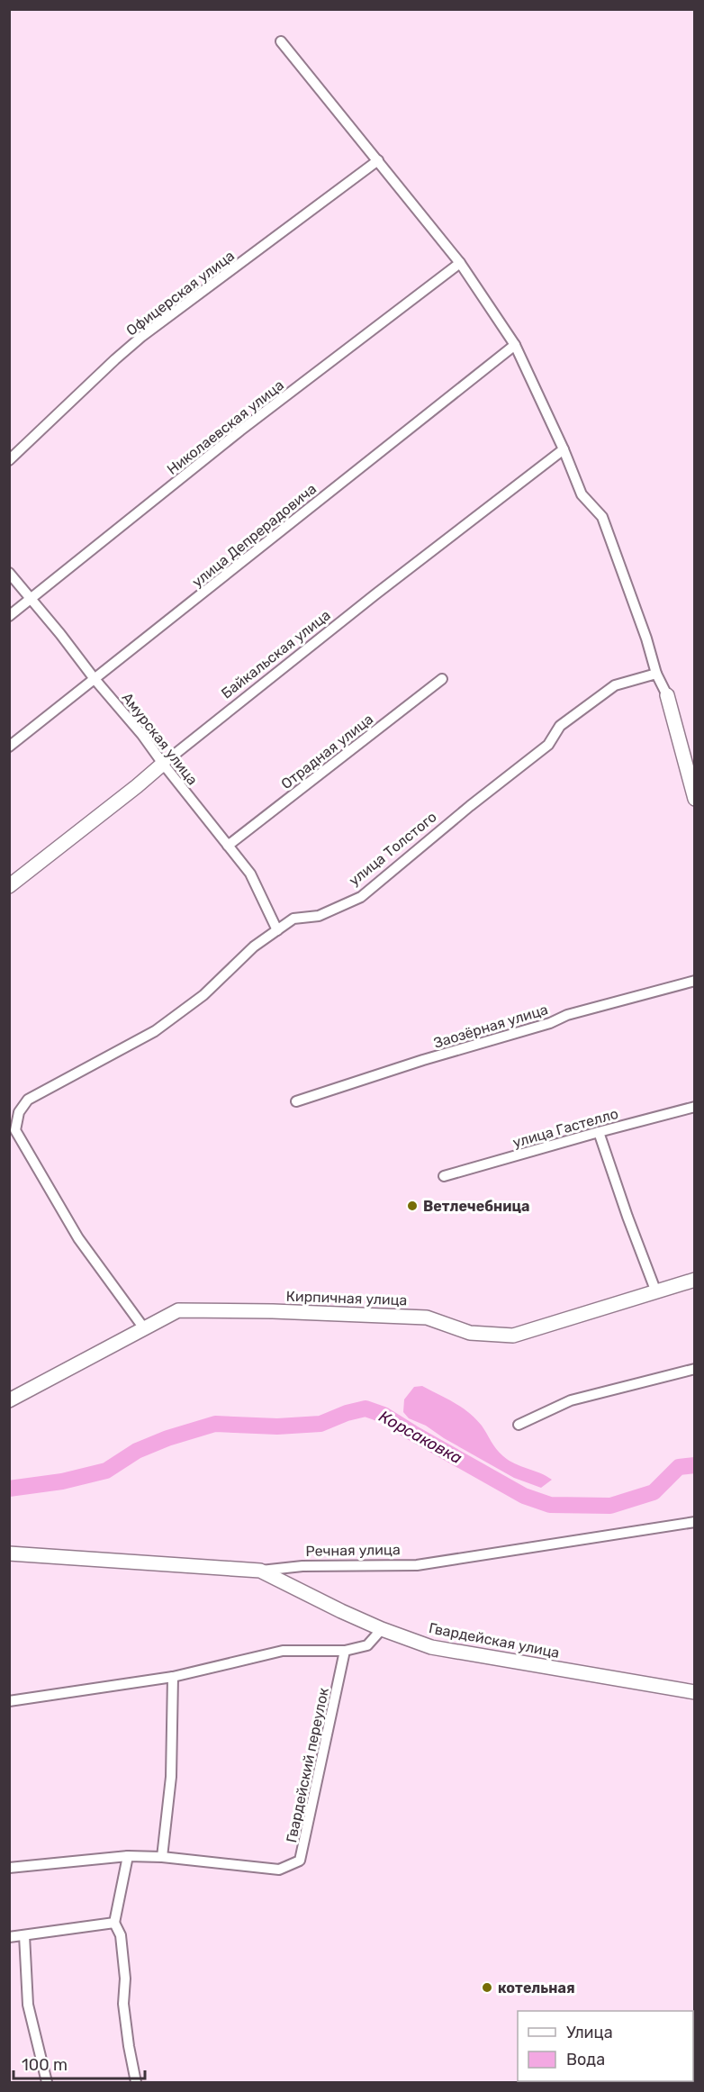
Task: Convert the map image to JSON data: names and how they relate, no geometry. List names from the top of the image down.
{
  "streets": {
    "street": [
      "Офицерская улица",
      "Николаевская улица",
      "улица Депрерадовича",
      "Байкальская улица",
      "Амурская улица",
      "Отрадная улица",
      "улица Толстого",
      "Заозёрная улица",
      "улица Гастелло",
      "Кирпичная улица",
      "Речная улица",
      "Гвардейская улица",
      "Гвардейский переулок"
    ]
  },
  "crossings": [
    ["Николаевская улица", "Амурская улица"],
    ["улица Депрерадовича", "Амурская улица"],
    ["Байкальская улица", "Амурская улица"],
    ["Амурская улица", "Отрадная улица"],
    ["Амурская улица", "улица Толстого"],
    ["улица Толстого", "Кирпичная улица"],
    ["Речная улица", "Гвардейская улица"]
  ],
  "water": ["Корсаковка"],
  "places": ["Ветлечебница", "котельная"],
  "legend": ["Улица", "Вода"],
  "scale_bar": "100 m"
}
